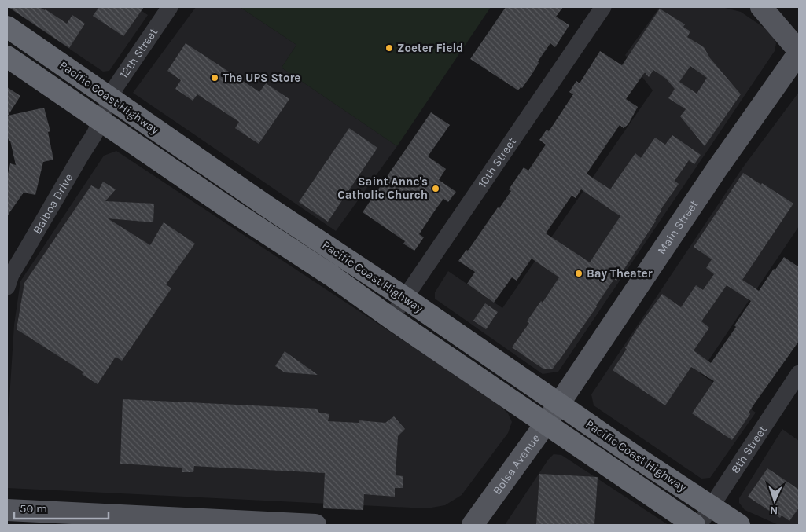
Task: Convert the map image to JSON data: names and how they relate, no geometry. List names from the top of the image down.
{
  "streets": {
    "highway": ["Pacific Coast Highway"],
    "main road": ["Main Street", "Bolsa Avenue"],
    "street": [
      "12th Street",
      "10th Street",
      "Balboa Drive",
      "8th Street"
    ]
  },
  "crossings": [
    ["12th Street", "Pacific Coast Highway"],
    ["12th Street", "Balboa Drive"],
    ["Pacific Coast Highway", "10th Street"],
    ["Pacific Coast Highway", "Balboa Drive"],
    ["Pacific Coast Highway", "Main Street"],
    ["Pacific Coast Highway", "8th Street"],
    ["Pacific Coast Highway", "Bolsa Avenue"],
    ["Main Street", "Bolsa Avenue"]
  ],
  "places": [
    "Zoeter Field",
    "The UPS Store",
    "Saint Anne's Catholic Church",
    "Bay Theater"
  ],
  "scale_bar": "50 m",
  "north": "bottom"
}
